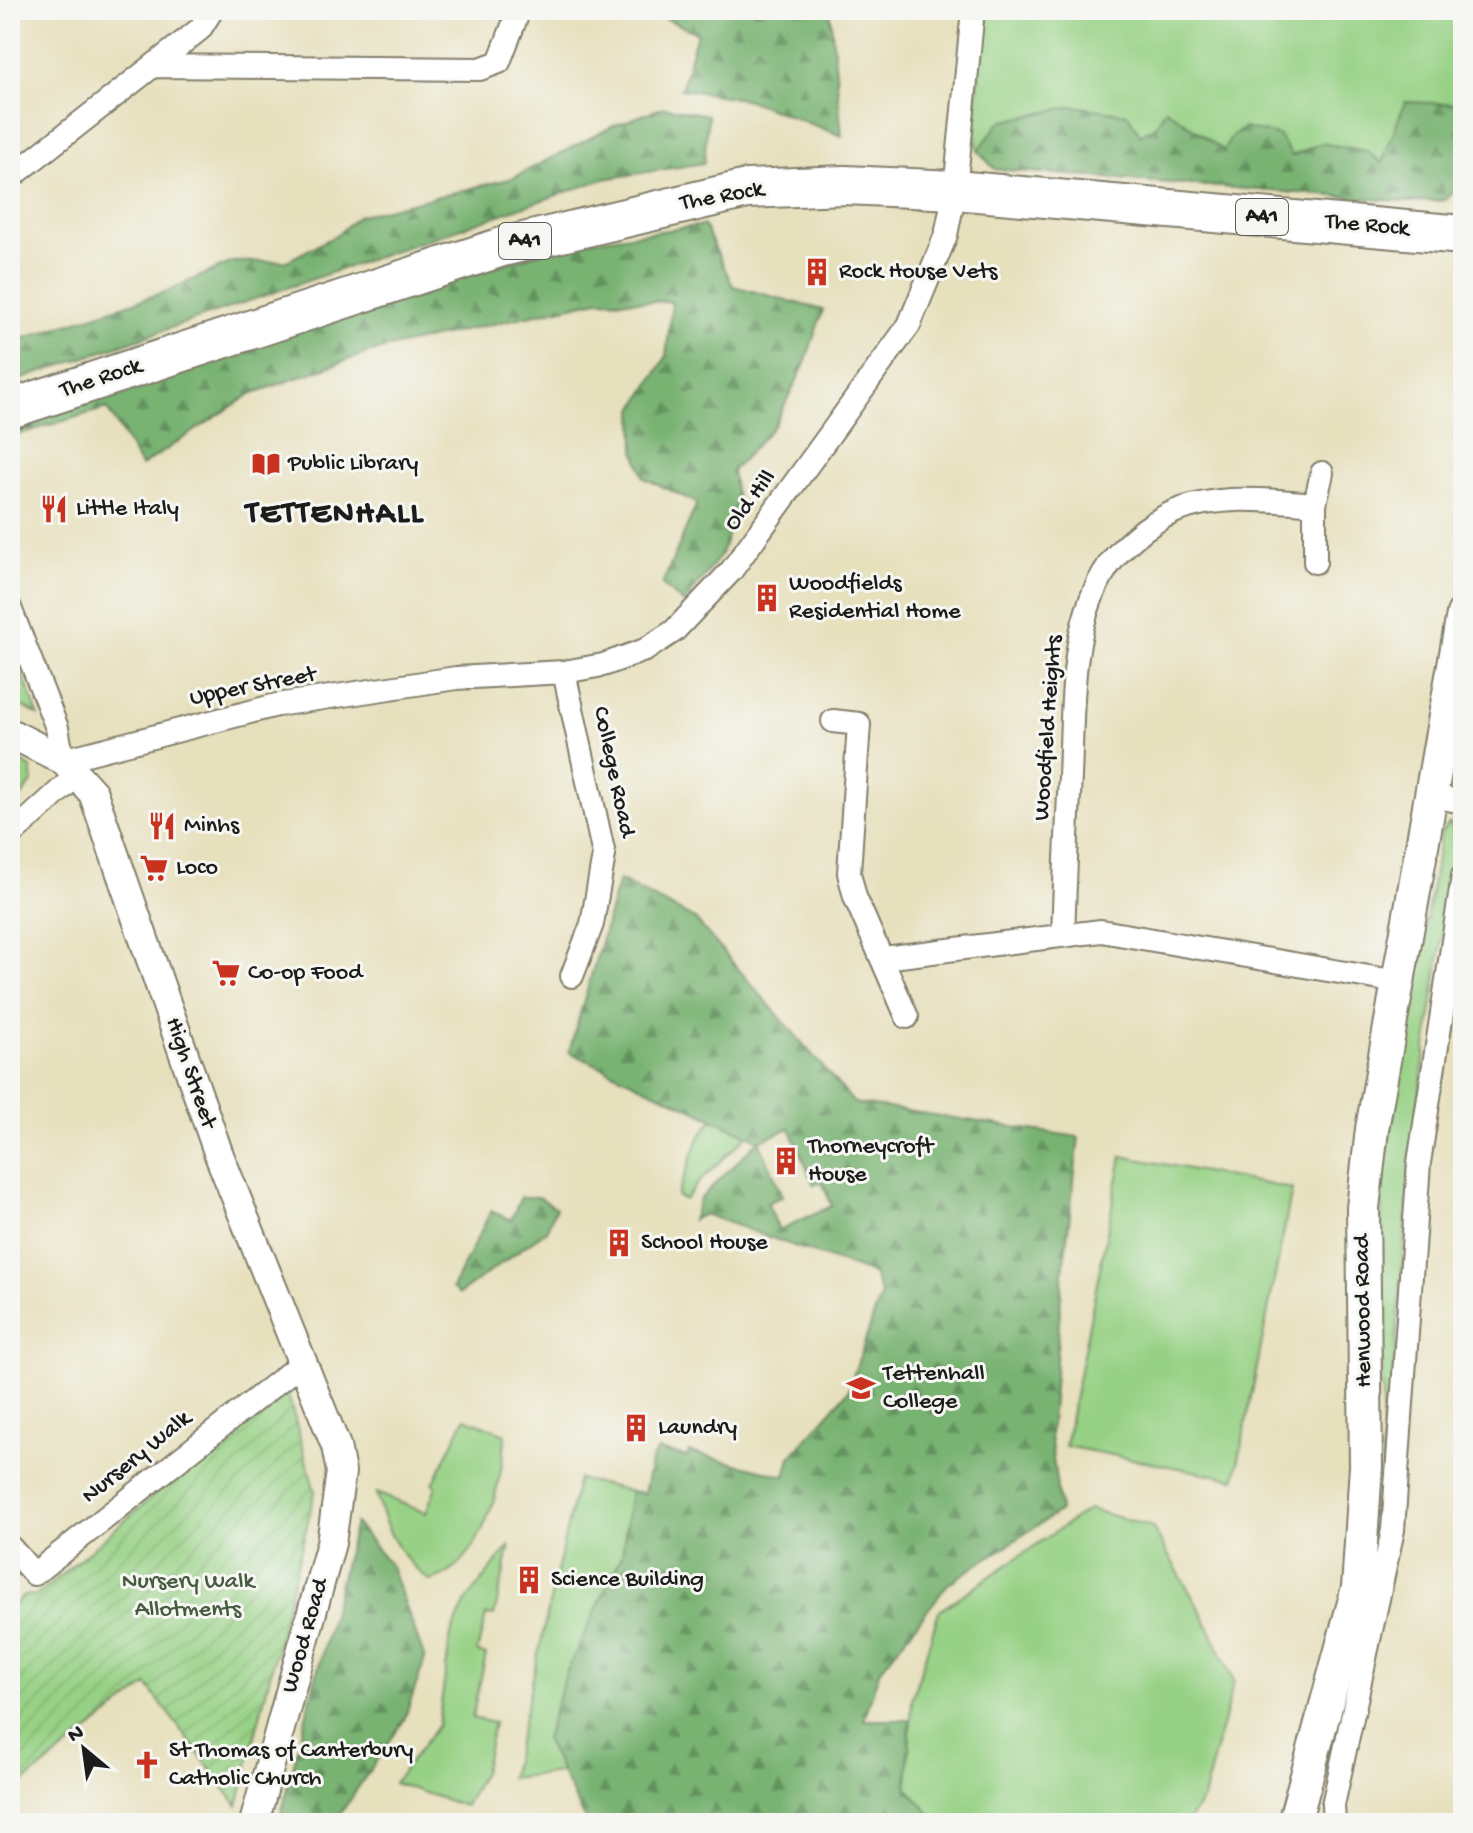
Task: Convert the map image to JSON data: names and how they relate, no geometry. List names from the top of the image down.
{
  "streets": {
    "highway": ["The Rock", "A41"],
    "main road": ["Henwood Road"],
    "street": [
      "Old Hill",
      "Upper Street",
      "Woodfield Heights",
      "College Road",
      "High Street",
      "Nursery Walk",
      "Wood Road"
    ]
  },
  "crossings": [
    ["The Rock", "Old Hill"],
    ["Old Hill", "Upper Street"],
    ["Old Hill", "College Road"],
    ["Upper Street", "High Street"],
    ["High Street", "Nursery Walk"],
    ["High Street", "Wood Road"]
  ],
  "districts": ["TETTENHALL"],
  "parks": ["Nursery Walk Allotments"],
  "places": {
    "building": [
      "Rock House Vets",
      "Woodfields Residential Home",
      "Thorneycroft House",
      "School House",
      "Laundry",
      "Science Building"
    ],
    "library": ["Public Library"],
    "restaurant": ["Little Italy", "Minhs"],
    "supermarket": ["Loco", "Co-op Food"],
    "school or university": ["Tettenhall College"],
    "church": ["St Thomas of Canterbury Catholic Church"]
  },
  "north": "top left"
}
